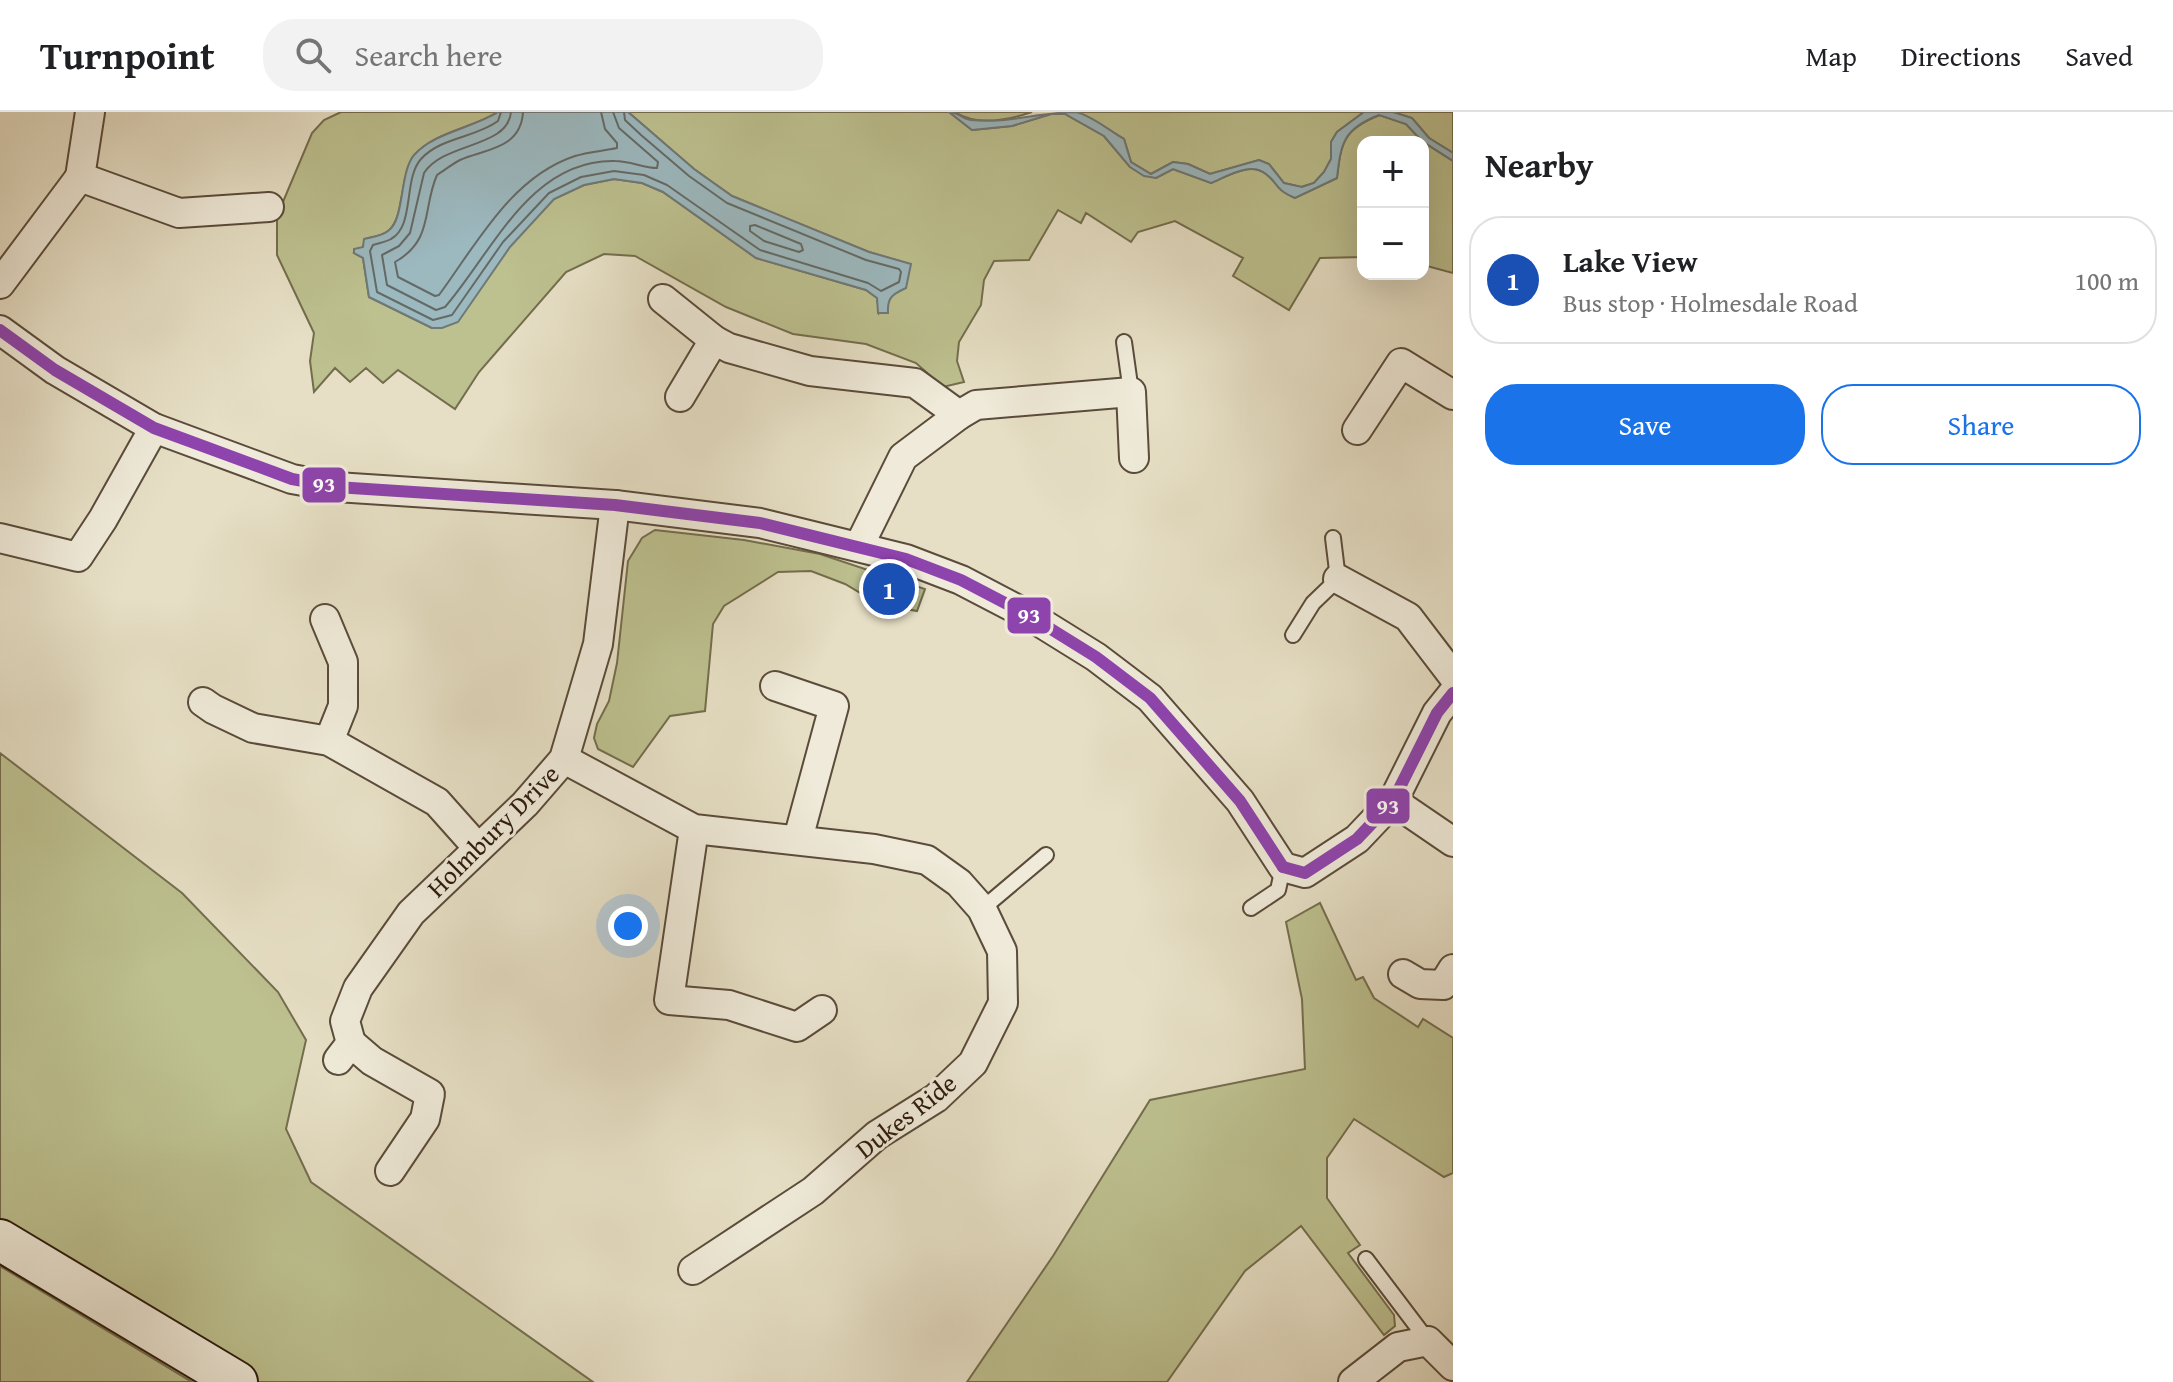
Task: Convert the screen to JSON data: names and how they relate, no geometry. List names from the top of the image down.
{
  "streets": {
    "street": ["Holmbury Drive", "Dukes Ride"]
  },
  "crossings": [
    ["Holmbury Drive", "Dukes Ride"]
  ],
  "lines": ["transit line 93"],
  "page": {
    "header": "Turnpoint",
    "search": "Search here",
    "nav": ["Map", "Directions", "Saved"],
    "heading": "Nearby",
    "map_buttons": ["+", "−"],
    "list": [
      {
        "mark": "1",
        "name": "Lake View",
        "note": "Bus stop · Holmesdale Road",
        "value": "100 m"
      }
    ],
    "buttons": ["Save", "Share"],
    "pins": "1"
  }
}
